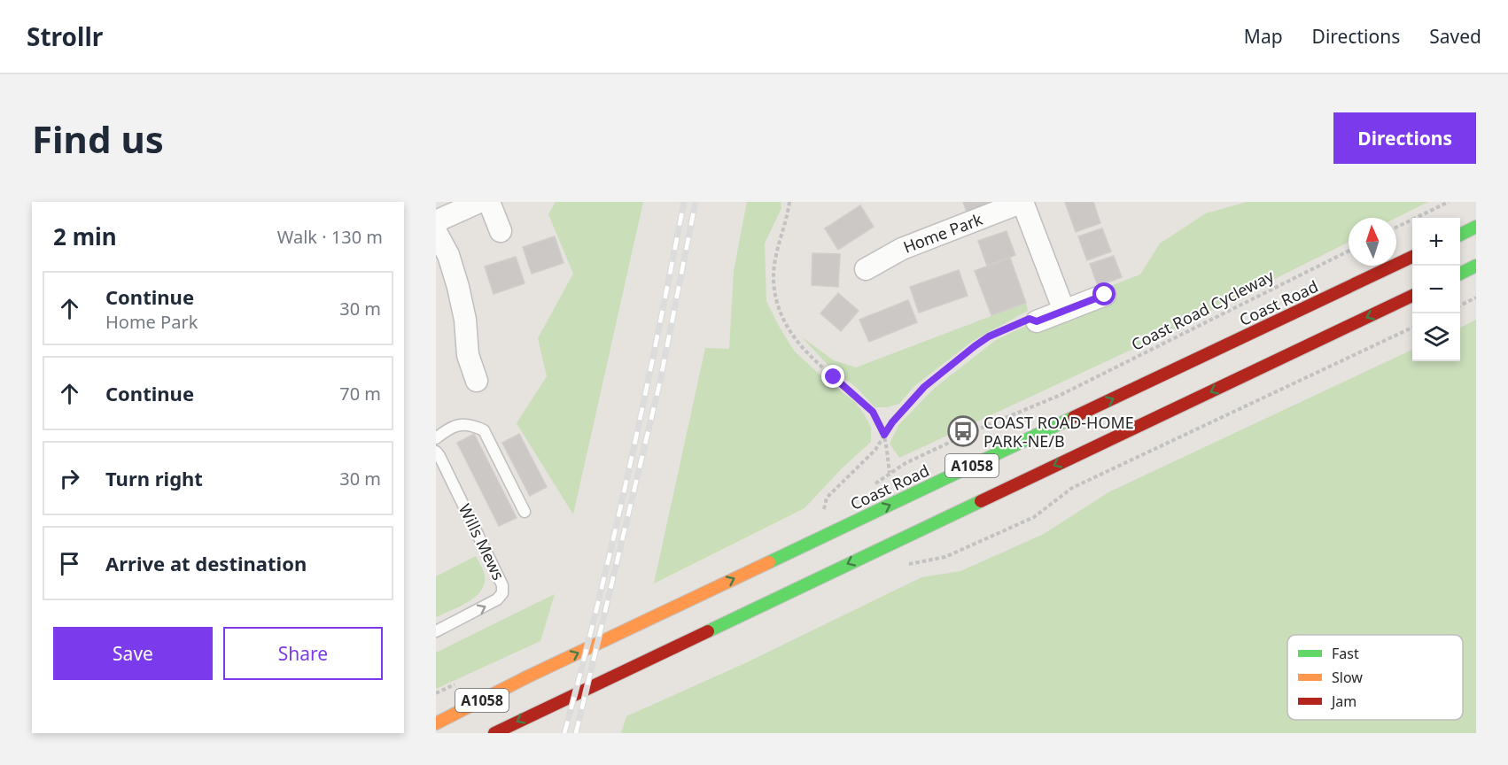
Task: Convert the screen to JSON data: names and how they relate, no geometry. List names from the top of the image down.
{
  "streets": {
    "highway": ["Coast Road", "A1058"],
    "street": ["Home Park"],
    "lane": ["Wills Mews"],
    "path": ["Coast Road Cycleway"]
  },
  "crossings": [
    ["Coast Road", "A1058"]
  ],
  "places": {
    "bus stop": ["COAST ROAD-HOME PARK-NE/B"]
  },
  "legend": ["Fast", "Slow", "Jam"],
  "north": "top",
  "page": {
    "header": "Strollr",
    "nav": ["Map", "Directions", "Saved"],
    "buttons": [
      "Directions",
      ["Save", "Share"]
    ],
    "title": "Find us",
    "heading": ["2 min", "Walk · 130 m"],
    "map_buttons": ["+", "−"],
    "list": [
      ["Continue", "Home Park", "30 m"],
      ["Continue", "70 m"],
      ["Turn right", "30 m"],
      "Arrive at destination"
    ]
  }
}
